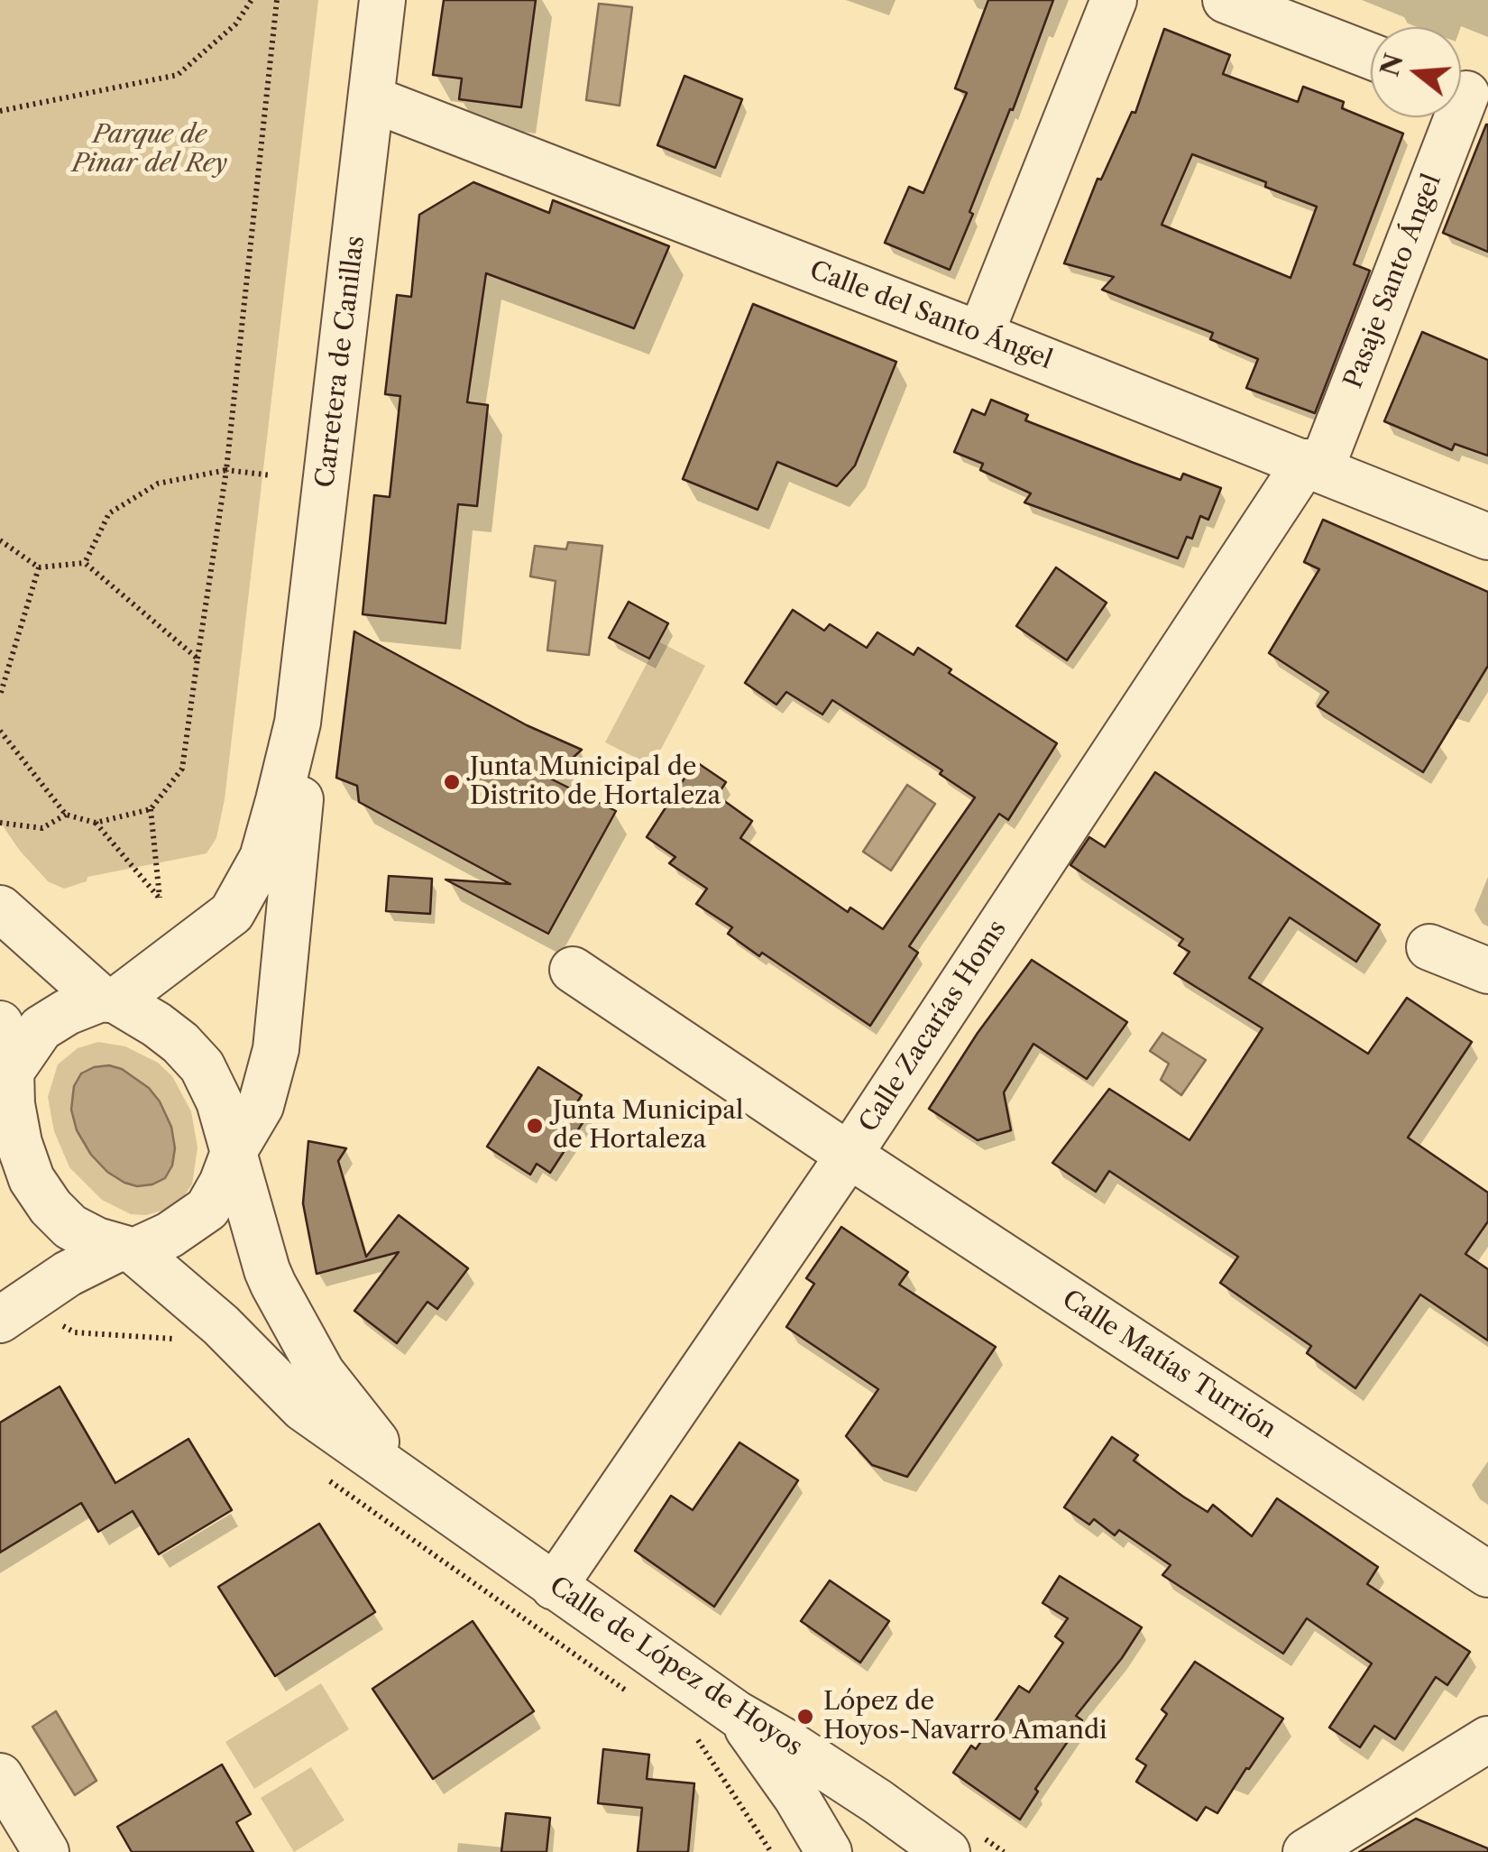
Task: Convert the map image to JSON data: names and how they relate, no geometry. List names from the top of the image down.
{
  "streets": {
    "street": [
      "Pasaje Santo Ángel",
      "Calle del Santo Ángel",
      "Carretera de Canillas",
      "Calle Zacarías Homs",
      "Calle Matías Turrión",
      "Calle de López de Hoyos"
    ]
  },
  "crossings": [
    ["Pasaje Santo Ángel", "Calle del Santo Ángel"],
    ["Pasaje Santo Ángel", "Calle Zacarías Homs"],
    ["Calle del Santo Ángel", "Carretera de Canillas"],
    ["Calle del Santo Ángel", "Calle Zacarías Homs"],
    ["Carretera de Canillas", "Calle de López de Hoyos"],
    ["Calle Zacarías Homs", "Calle Matías Turrión"],
    ["Calle Zacarías Homs", "Calle de López de Hoyos"]
  ],
  "parks": ["Parque de Pinar del Rey"],
  "places": ["Junta Municipal de Distrito de Hortaleza", "Junta Municipal de Hortaleza", "López de Hoyos-Navarro Amandi"],
  "north": "left"
}
